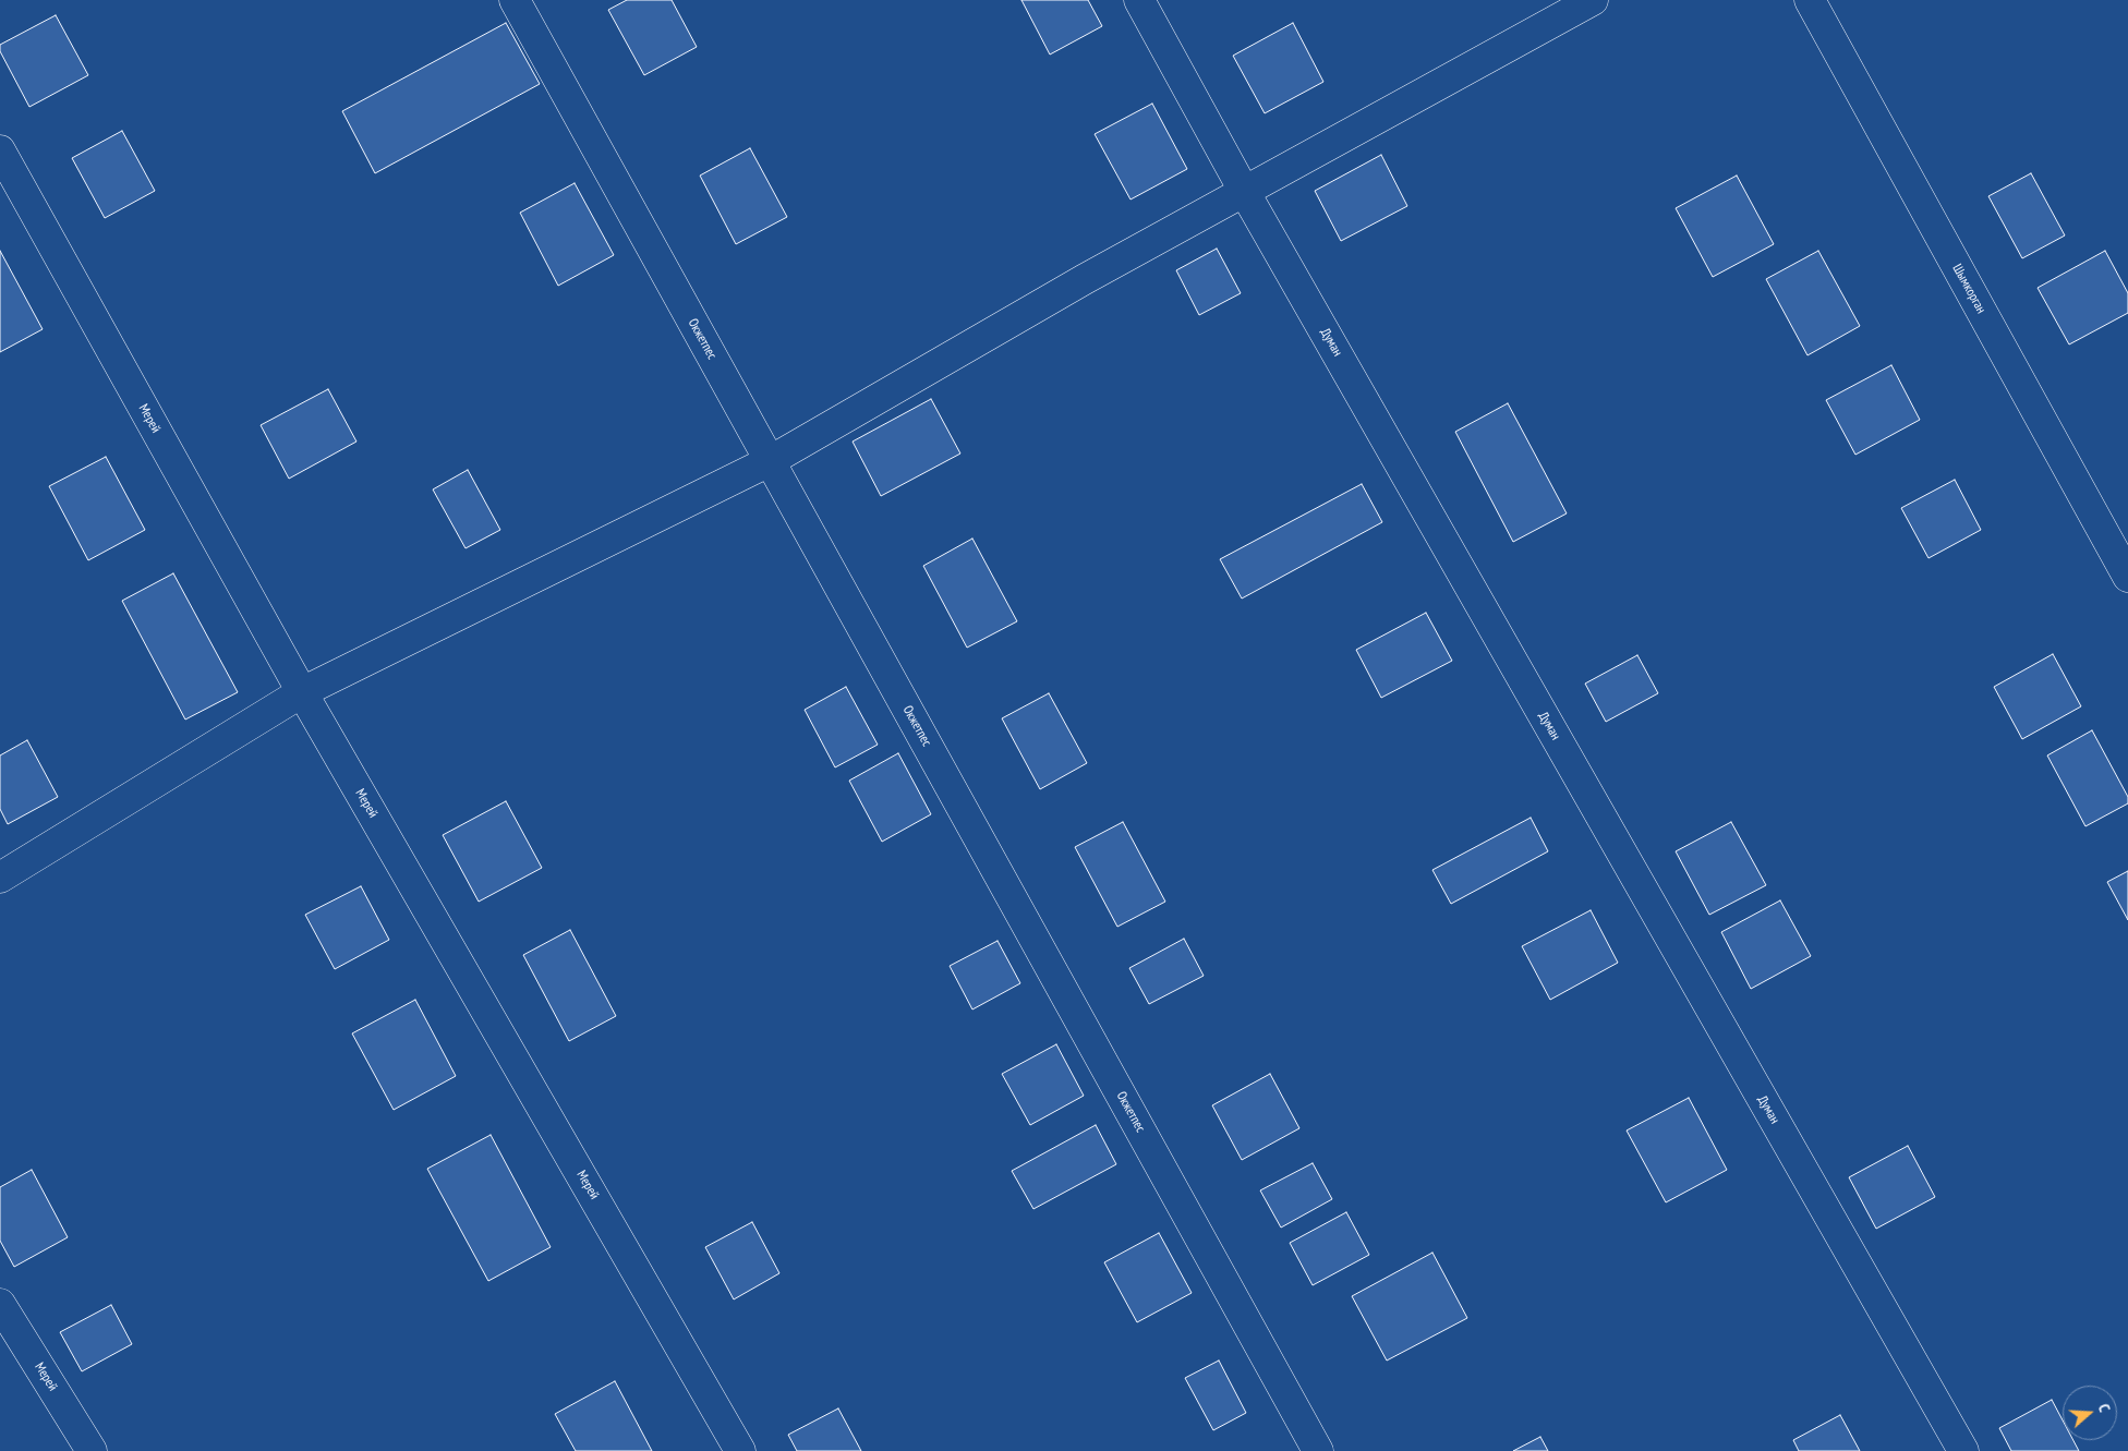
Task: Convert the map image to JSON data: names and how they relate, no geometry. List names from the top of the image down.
{
  "streets": {
    "street": [
      "Шымкорган",
      "Окжетпес",
      "Думан",
      "Мерей"
    ]
  },
  "north": "right"
}
